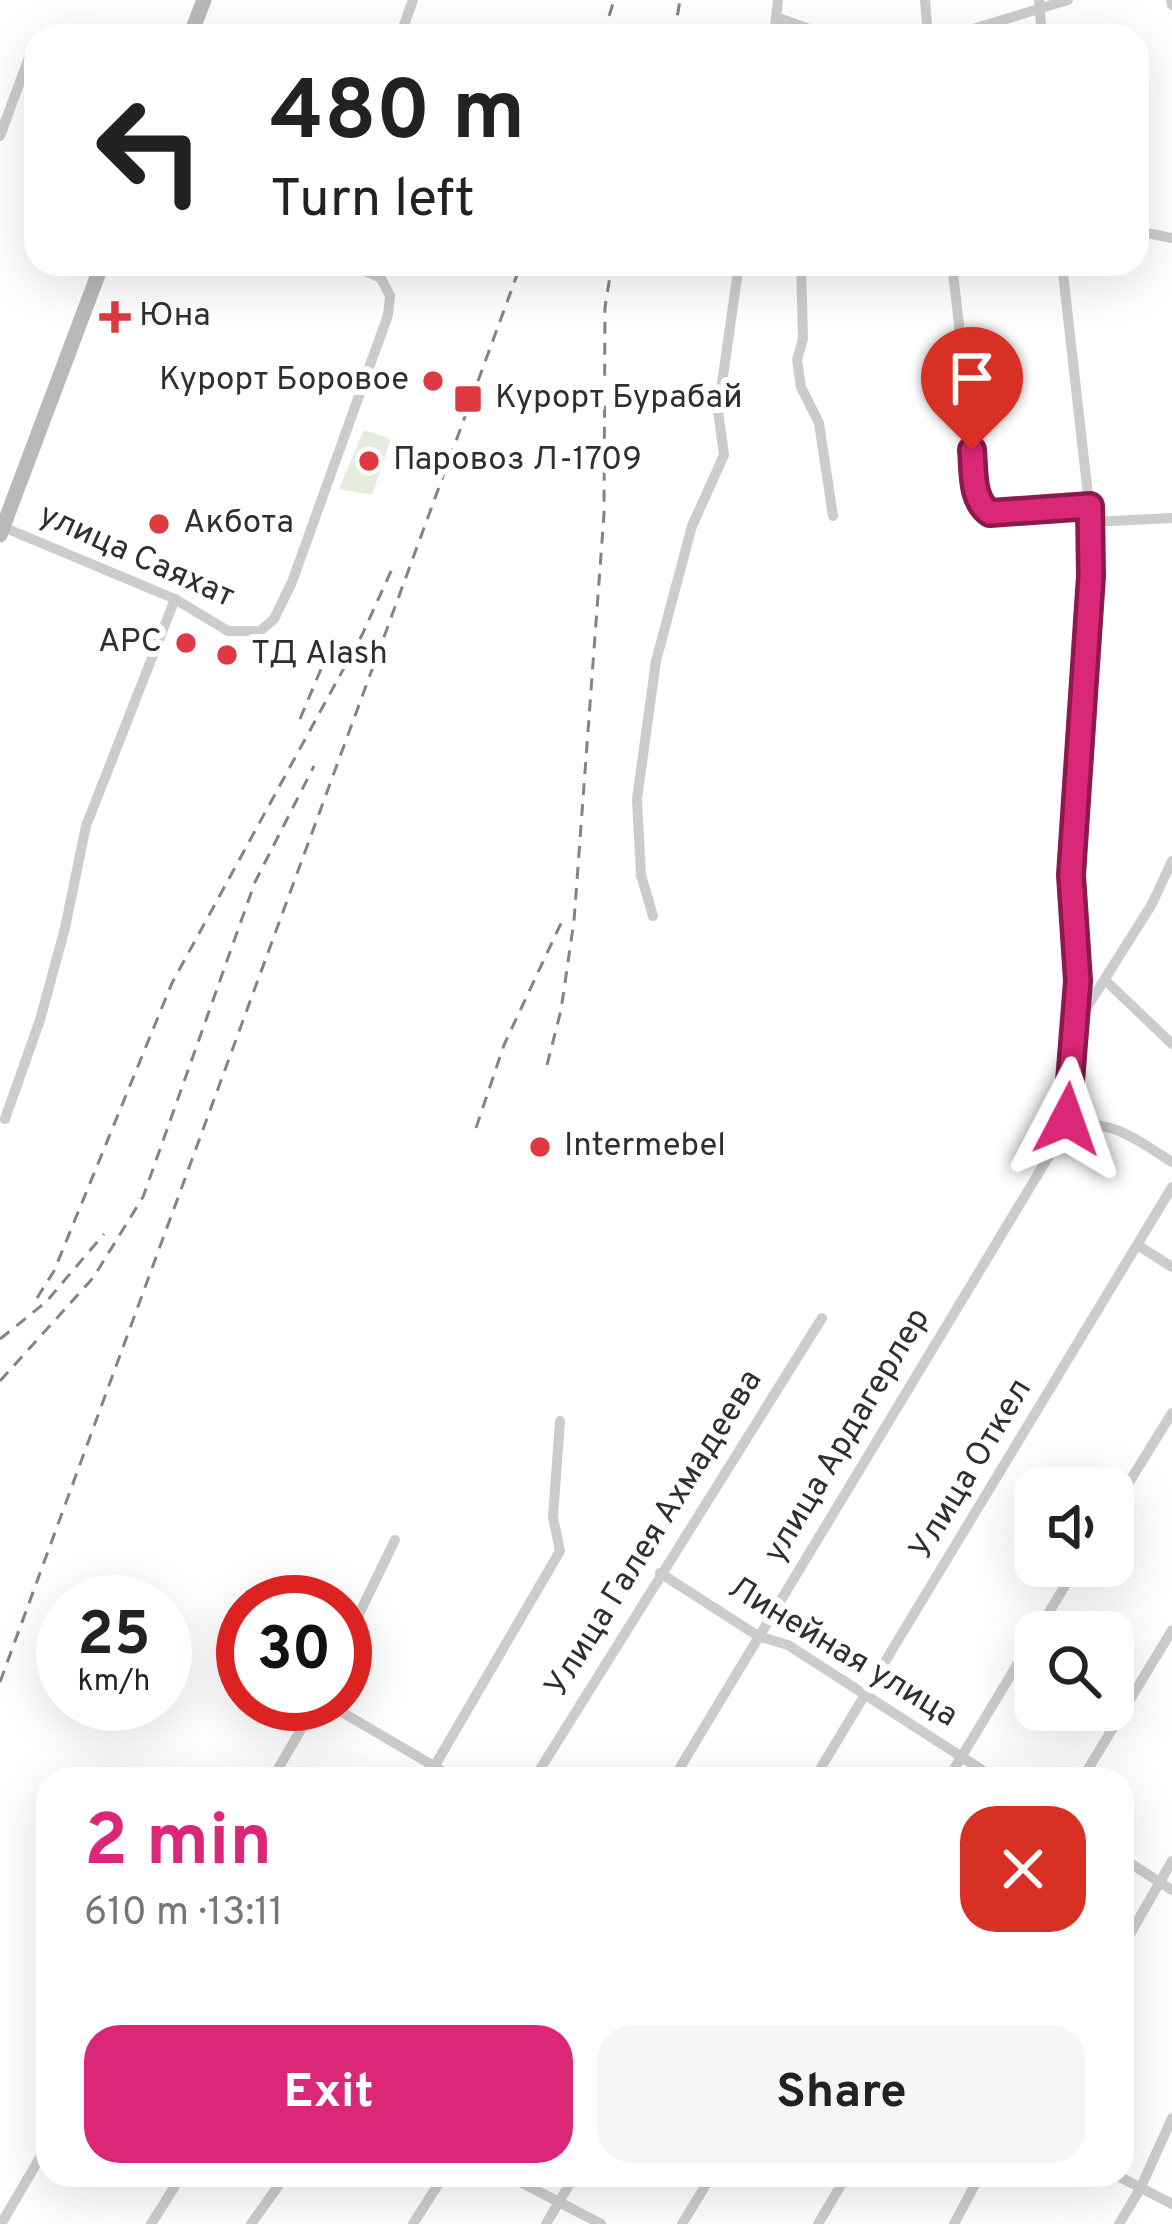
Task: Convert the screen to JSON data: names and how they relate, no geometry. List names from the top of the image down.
{
  "streets": {
    "street": [
      "улица Саяхат",
      "улица Ардагерлер",
      "Улица Откел",
      "Улица Галея Ахмадеева",
      "Линейная улица"
    ]
  },
  "crossings": [
    ["улица Ардагерлер", "Линейная улица"],
    ["Улица Откел", "Линейная улица"],
    ["Улица Галея Ахмадеева", "Линейная улица"]
  ],
  "places": {
    "health": ["Юна"],
    "other": [
      "Курорт Боровое",
      "Паровоз Л-1709",
      "Акбота",
      "АРС",
      "ТД Alash",
      "Intermebel"
    ],
    "transit": ["Курорт Бурабай"]
  },
  "page": {
    "turn": ["480 m", "Turn left"],
    "speed": "25 km/h",
    "limit": "30",
    "heading": ["2 min", "610 m · 13:11"],
    "buttons": ["Exit", "Share"]
  }
}
